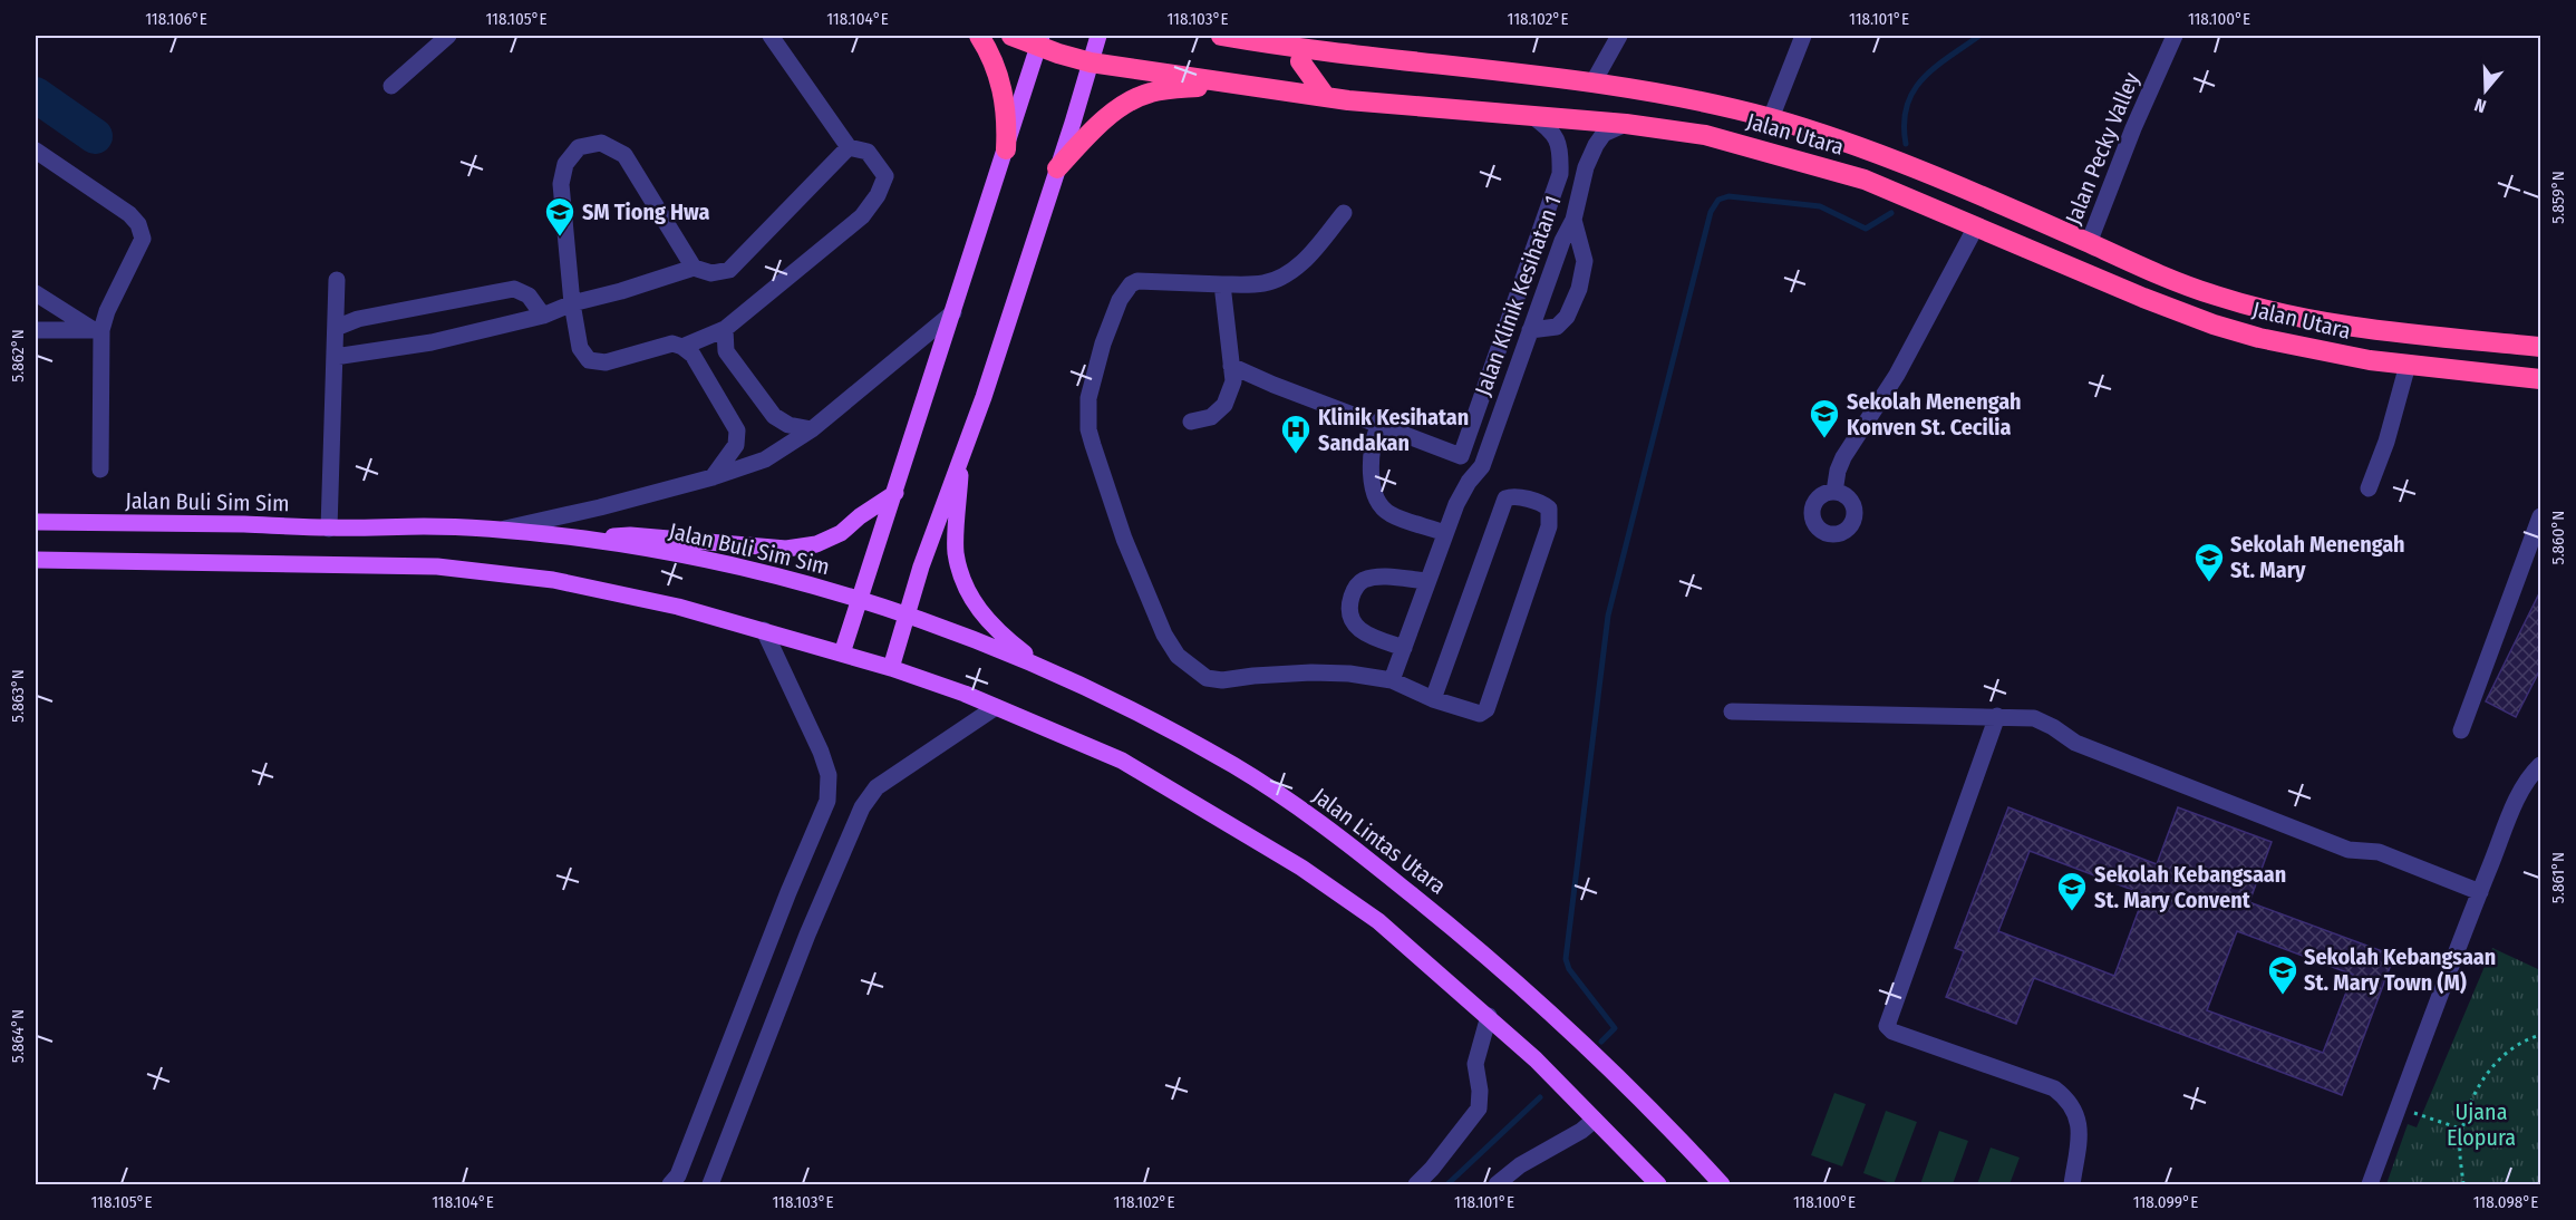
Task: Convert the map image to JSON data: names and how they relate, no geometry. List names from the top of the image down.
{
  "streets": {
    "highway": ["Jalan Utara"],
    "main road": ["Jalan Buli Sim Sim", "Jalan Lintas Utara"],
    "street": ["Jalan Pecky Valley", "Jalan Klinik Kesihatan 1"]
  },
  "crossings": [
    ["Jalan Utara", "Jalan Pecky Valley"],
    ["Jalan Utara", "Jalan Klinik Kesihatan 1"],
    ["Jalan Buli Sim Sim", "Jalan Lintas Utara"]
  ],
  "parks": ["Ujana Elopura"],
  "places": {
    "school or university": [
      "SM Tiong Hwa",
      "Sekolah Menengah Konven St. Cecilia",
      "Sekolah Menengah St. Mary",
      "Sekolah Kebangsaan St. Mary Convent",
      "Sekolah Kebangsaan St. Mary Town (M)"
    ],
    "hospital": ["Klinik Kesihatan Sandakan"]
  },
  "north": "bottom",
  "coordinates": [
    "118.106°E",
    "118.105°E",
    "118.104°E",
    "118.103°E",
    "118.102°E",
    "118.101°E",
    "118.100°E",
    "5.859°N",
    "5.862°N",
    "5.860°N",
    "5.863°N",
    "5.861°N",
    "5.864°N",
    "118.099°E",
    "118.098°E"
  ]
}
